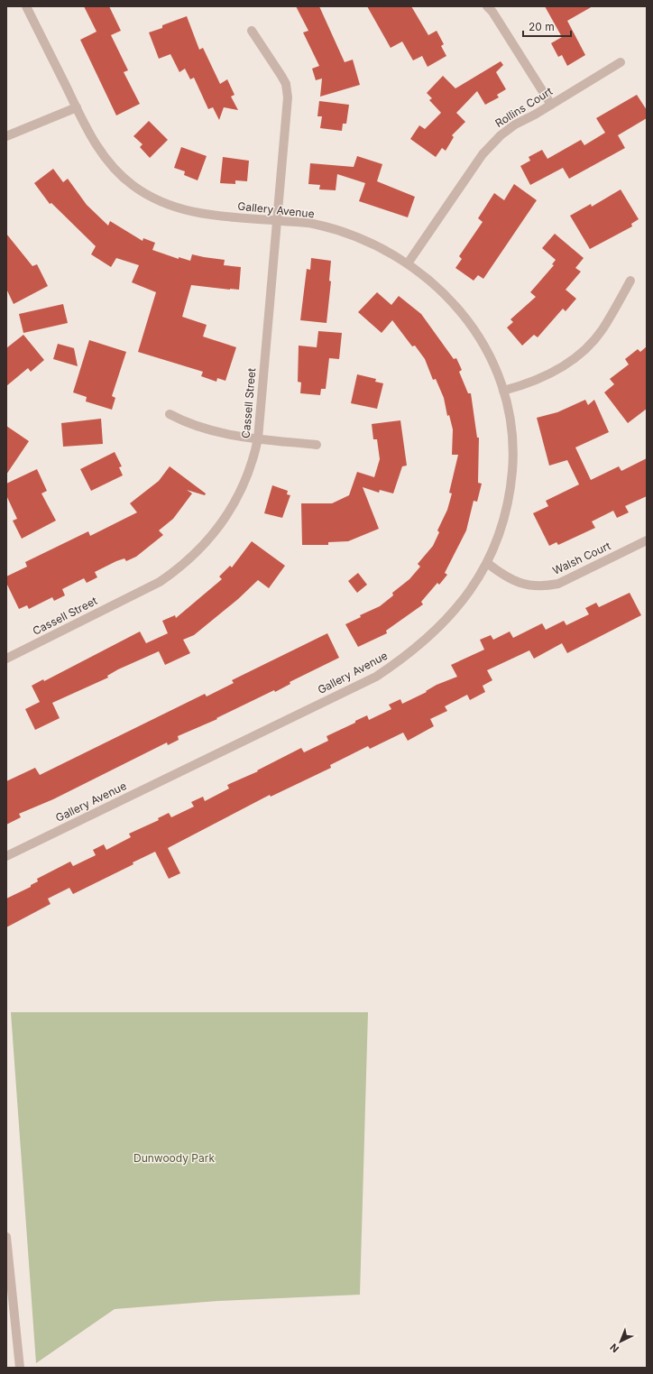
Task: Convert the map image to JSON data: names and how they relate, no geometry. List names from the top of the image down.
{
  "streets": {
    "street": [
      "Rollins Court",
      "Gallery Avenue",
      "Cassell Street",
      "Walsh Court"
    ]
  },
  "crossings": [
    ["Rollins Court", "Gallery Avenue"],
    ["Gallery Avenue", "Cassell Street"],
    ["Gallery Avenue", "Walsh Court"]
  ],
  "parks": ["Dunwoody Park"],
  "scale_bar": "20 m",
  "north": "bottom left"
}
